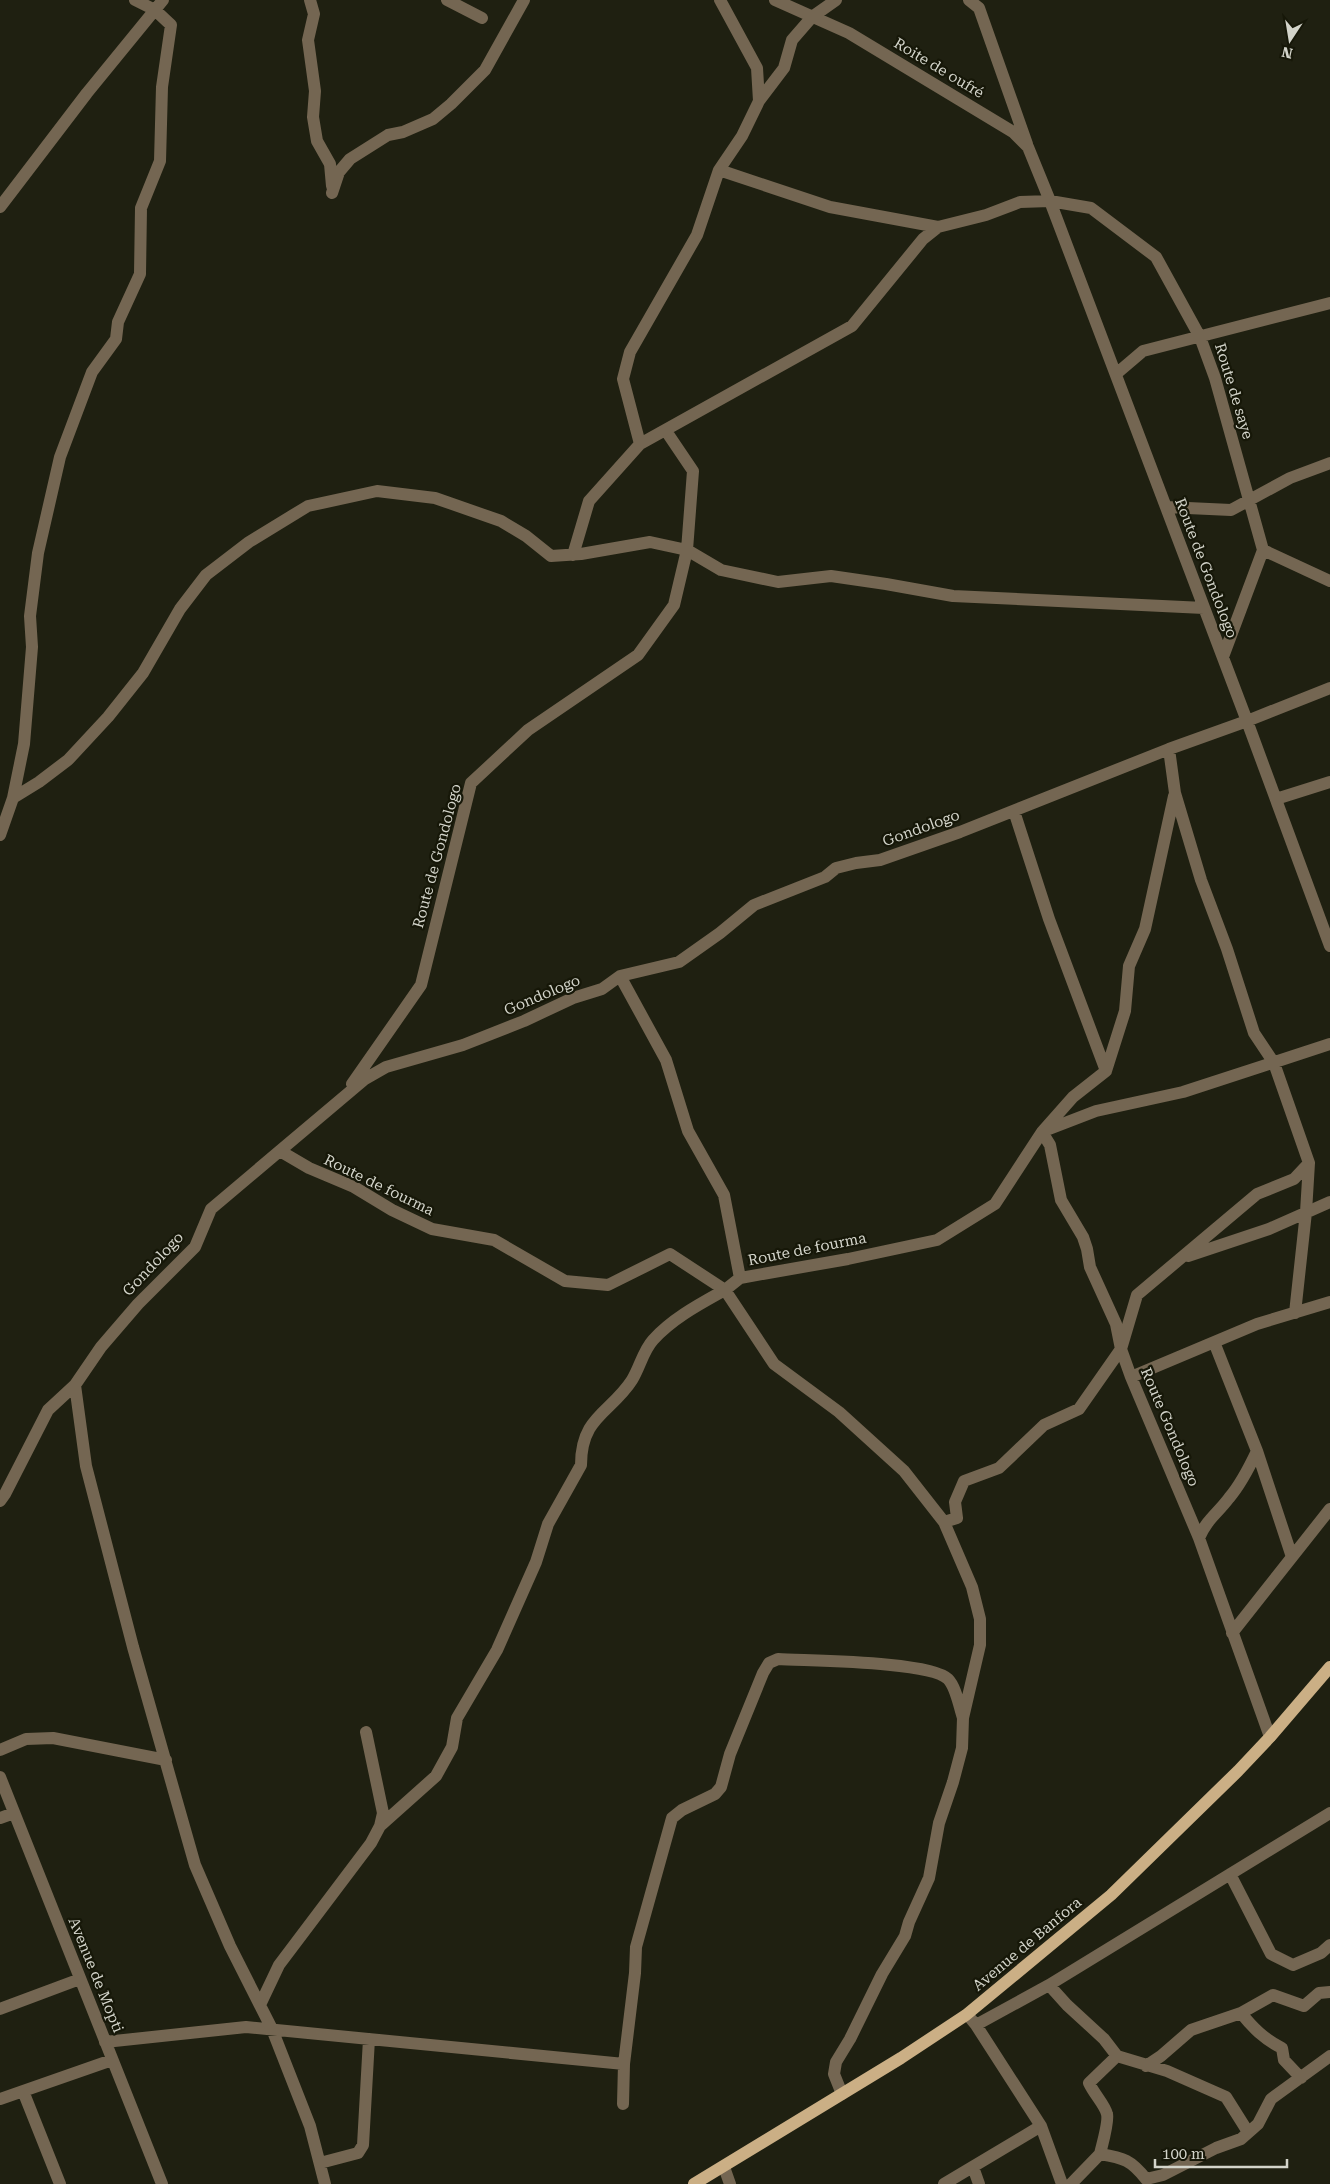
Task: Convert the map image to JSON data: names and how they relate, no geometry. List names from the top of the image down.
{
  "streets": {
    "main road": ["Avenue de Banfora"],
    "street": [
      "Roite de oufré",
      "Route de saye",
      "Route de Gondologo",
      "Gondologo",
      "Route de fourma",
      "Route Gondologo",
      "Avenue de Mopti"
    ]
  },
  "crossings": [
    ["Roite de oufré", "Route de saye"],
    ["Roite de oufré", "Route de Gondologo"],
    ["Route de saye", "Route de Gondologo"],
    ["Route de Gondologo", "Gondologo"],
    ["Gondologo", "Route de fourma"],
    ["Route de fourma", "Route Gondologo"],
    ["Route Gondologo", "Avenue de Banfora"]
  ],
  "scale_bar": "100 m",
  "north": "bottom"
}
